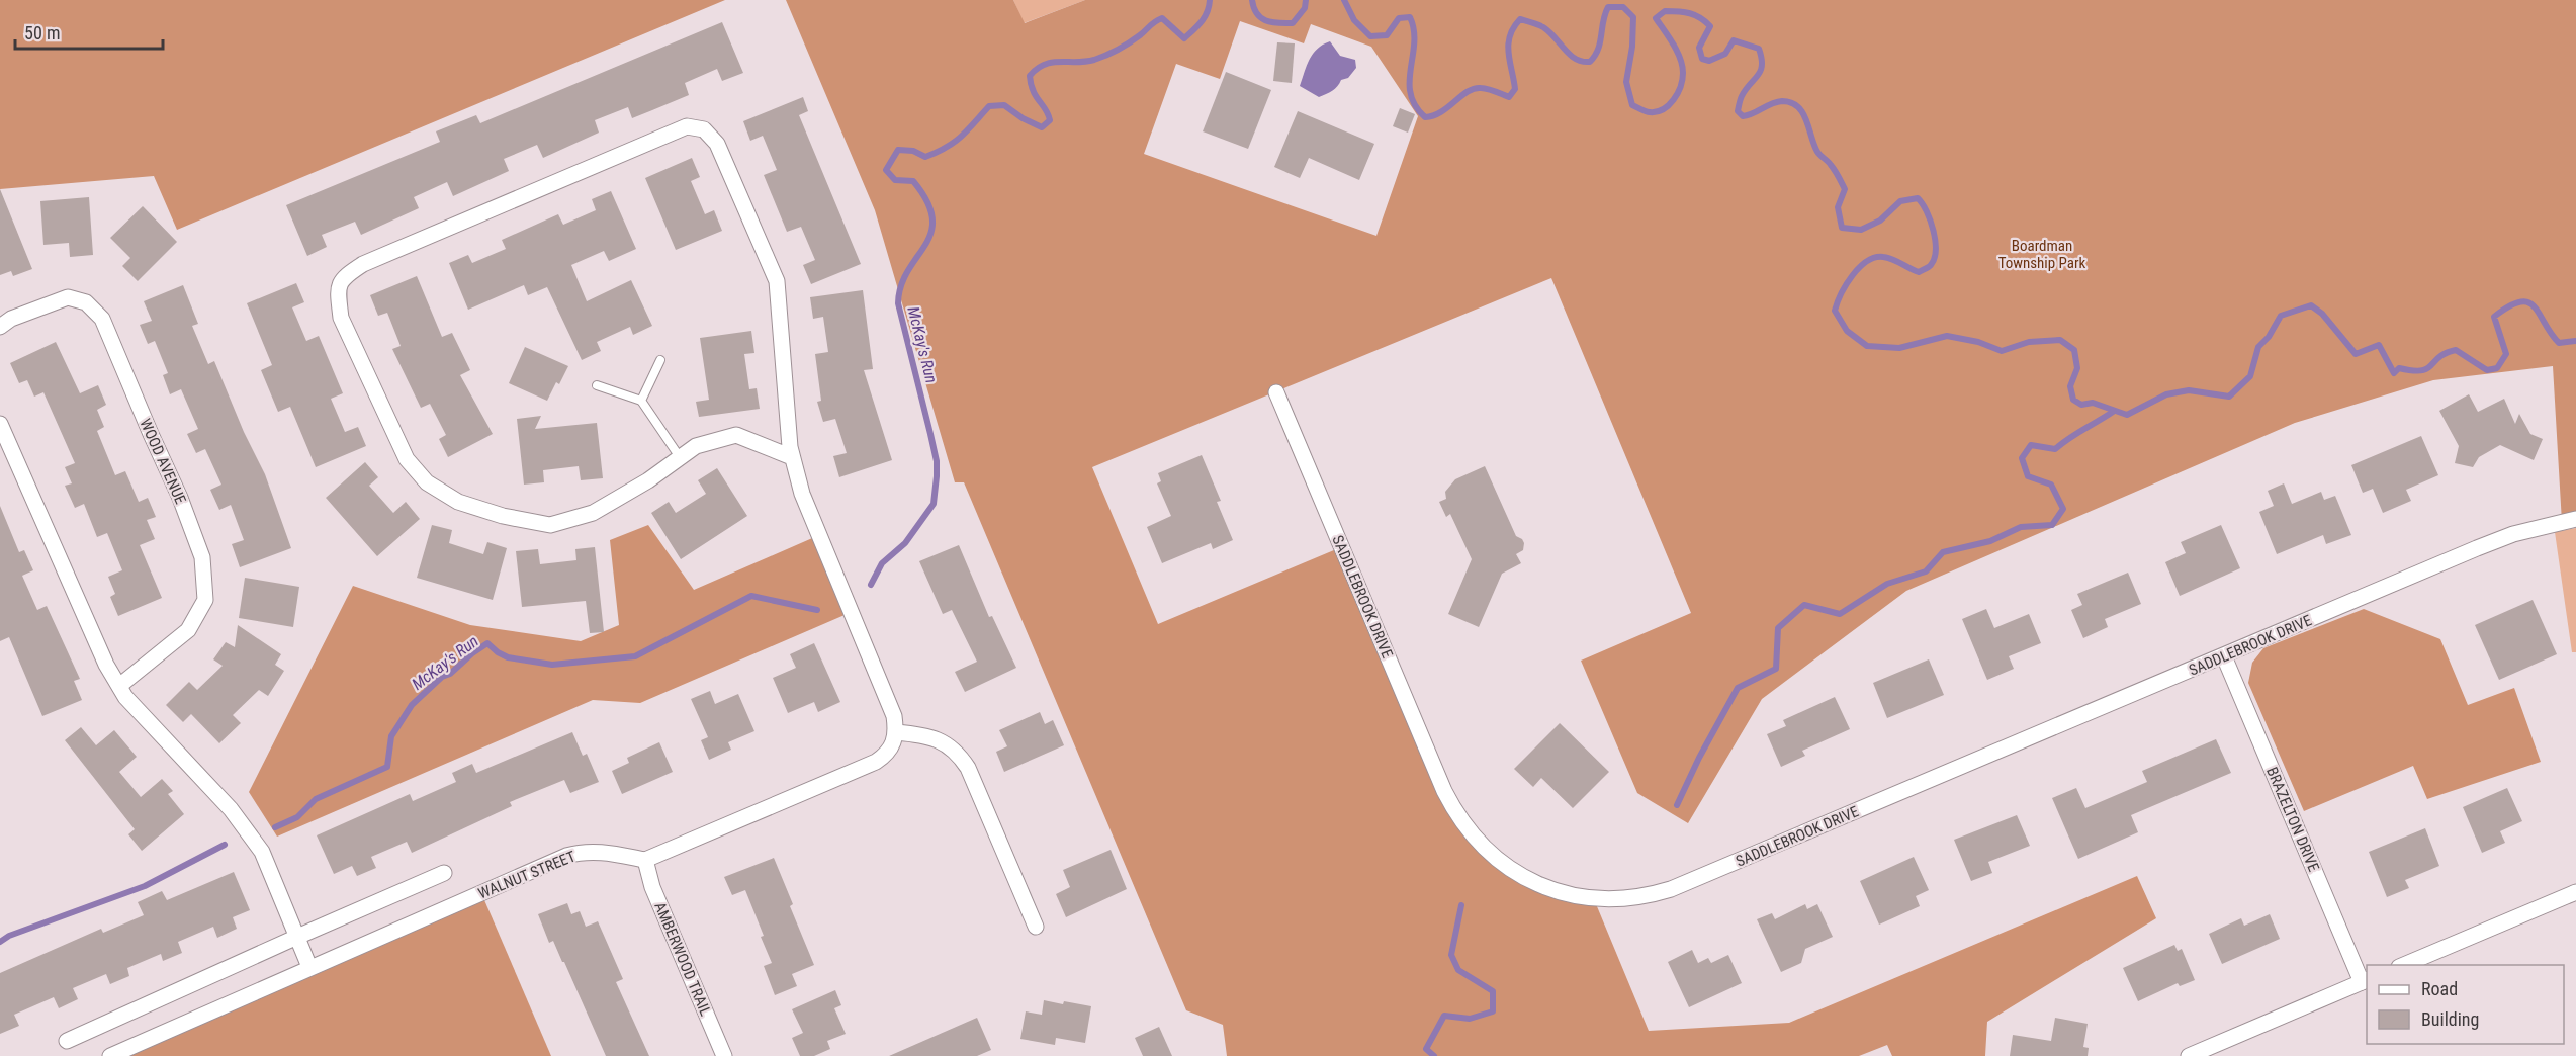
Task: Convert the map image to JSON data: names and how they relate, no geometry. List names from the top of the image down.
{
  "streets": {
    "street": [
      "WOOD AVENUE",
      "SADDLEBROOK DRIVE",
      "BRAZELTON DRIVE",
      "WALNUT STREET",
      "AMBERWOOD TRAIL"
    ]
  },
  "crossings": [
    ["SADDLEBROOK DRIVE", "BRAZELTON DRIVE"],
    ["WALNUT STREET", "AMBERWOOD TRAIL"]
  ],
  "water": ["McKay's Run"],
  "parks": ["Boardman Township Park"],
  "legend": ["Road", "Building"],
  "scale_bar": "50 m"
}
